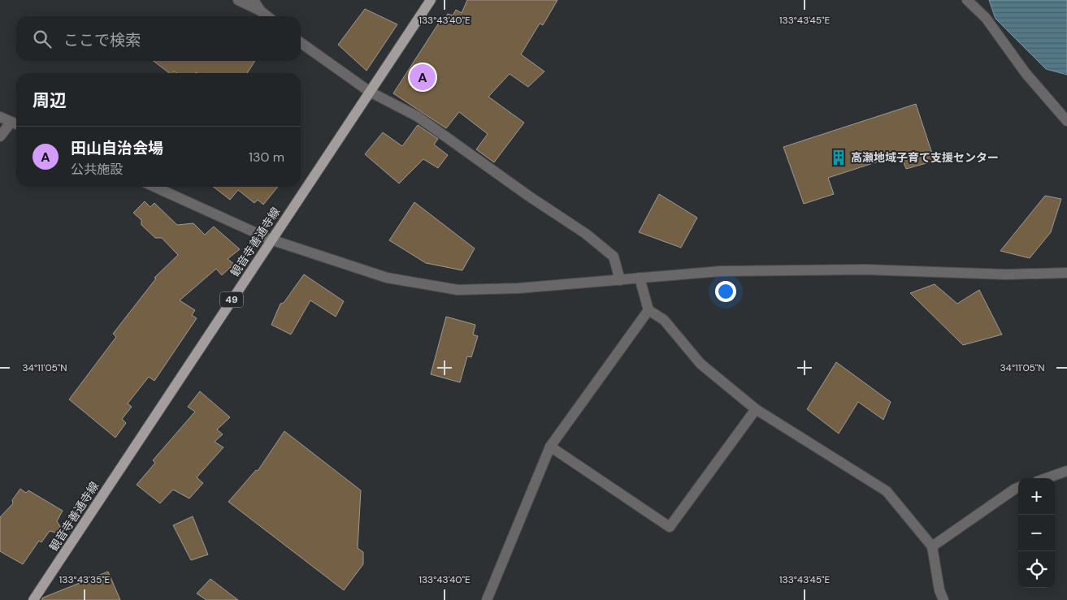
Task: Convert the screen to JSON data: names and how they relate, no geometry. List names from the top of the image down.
{
  "streets": {
    "main road": ["観音寺善通寺線", "49"]
  },
  "places": {
    "building": ["高瀬地域子育て支援センター"]
  },
  "page": {
    "search": "ここで検索",
    "pins": "A",
    "heading": "周辺",
    "list": [
      {
        "mark": "A",
        "name": "田山自治会場",
        "note": "公共施設",
        "value": "130 m"
      }
    ],
    "map_buttons": ["+", "−"]
  },
  "coordinates": [
    "133°43'40\"E",
    "133°43'45\"E",
    "34°11'05\"N",
    "133°43'35\"E"
  ]
}
